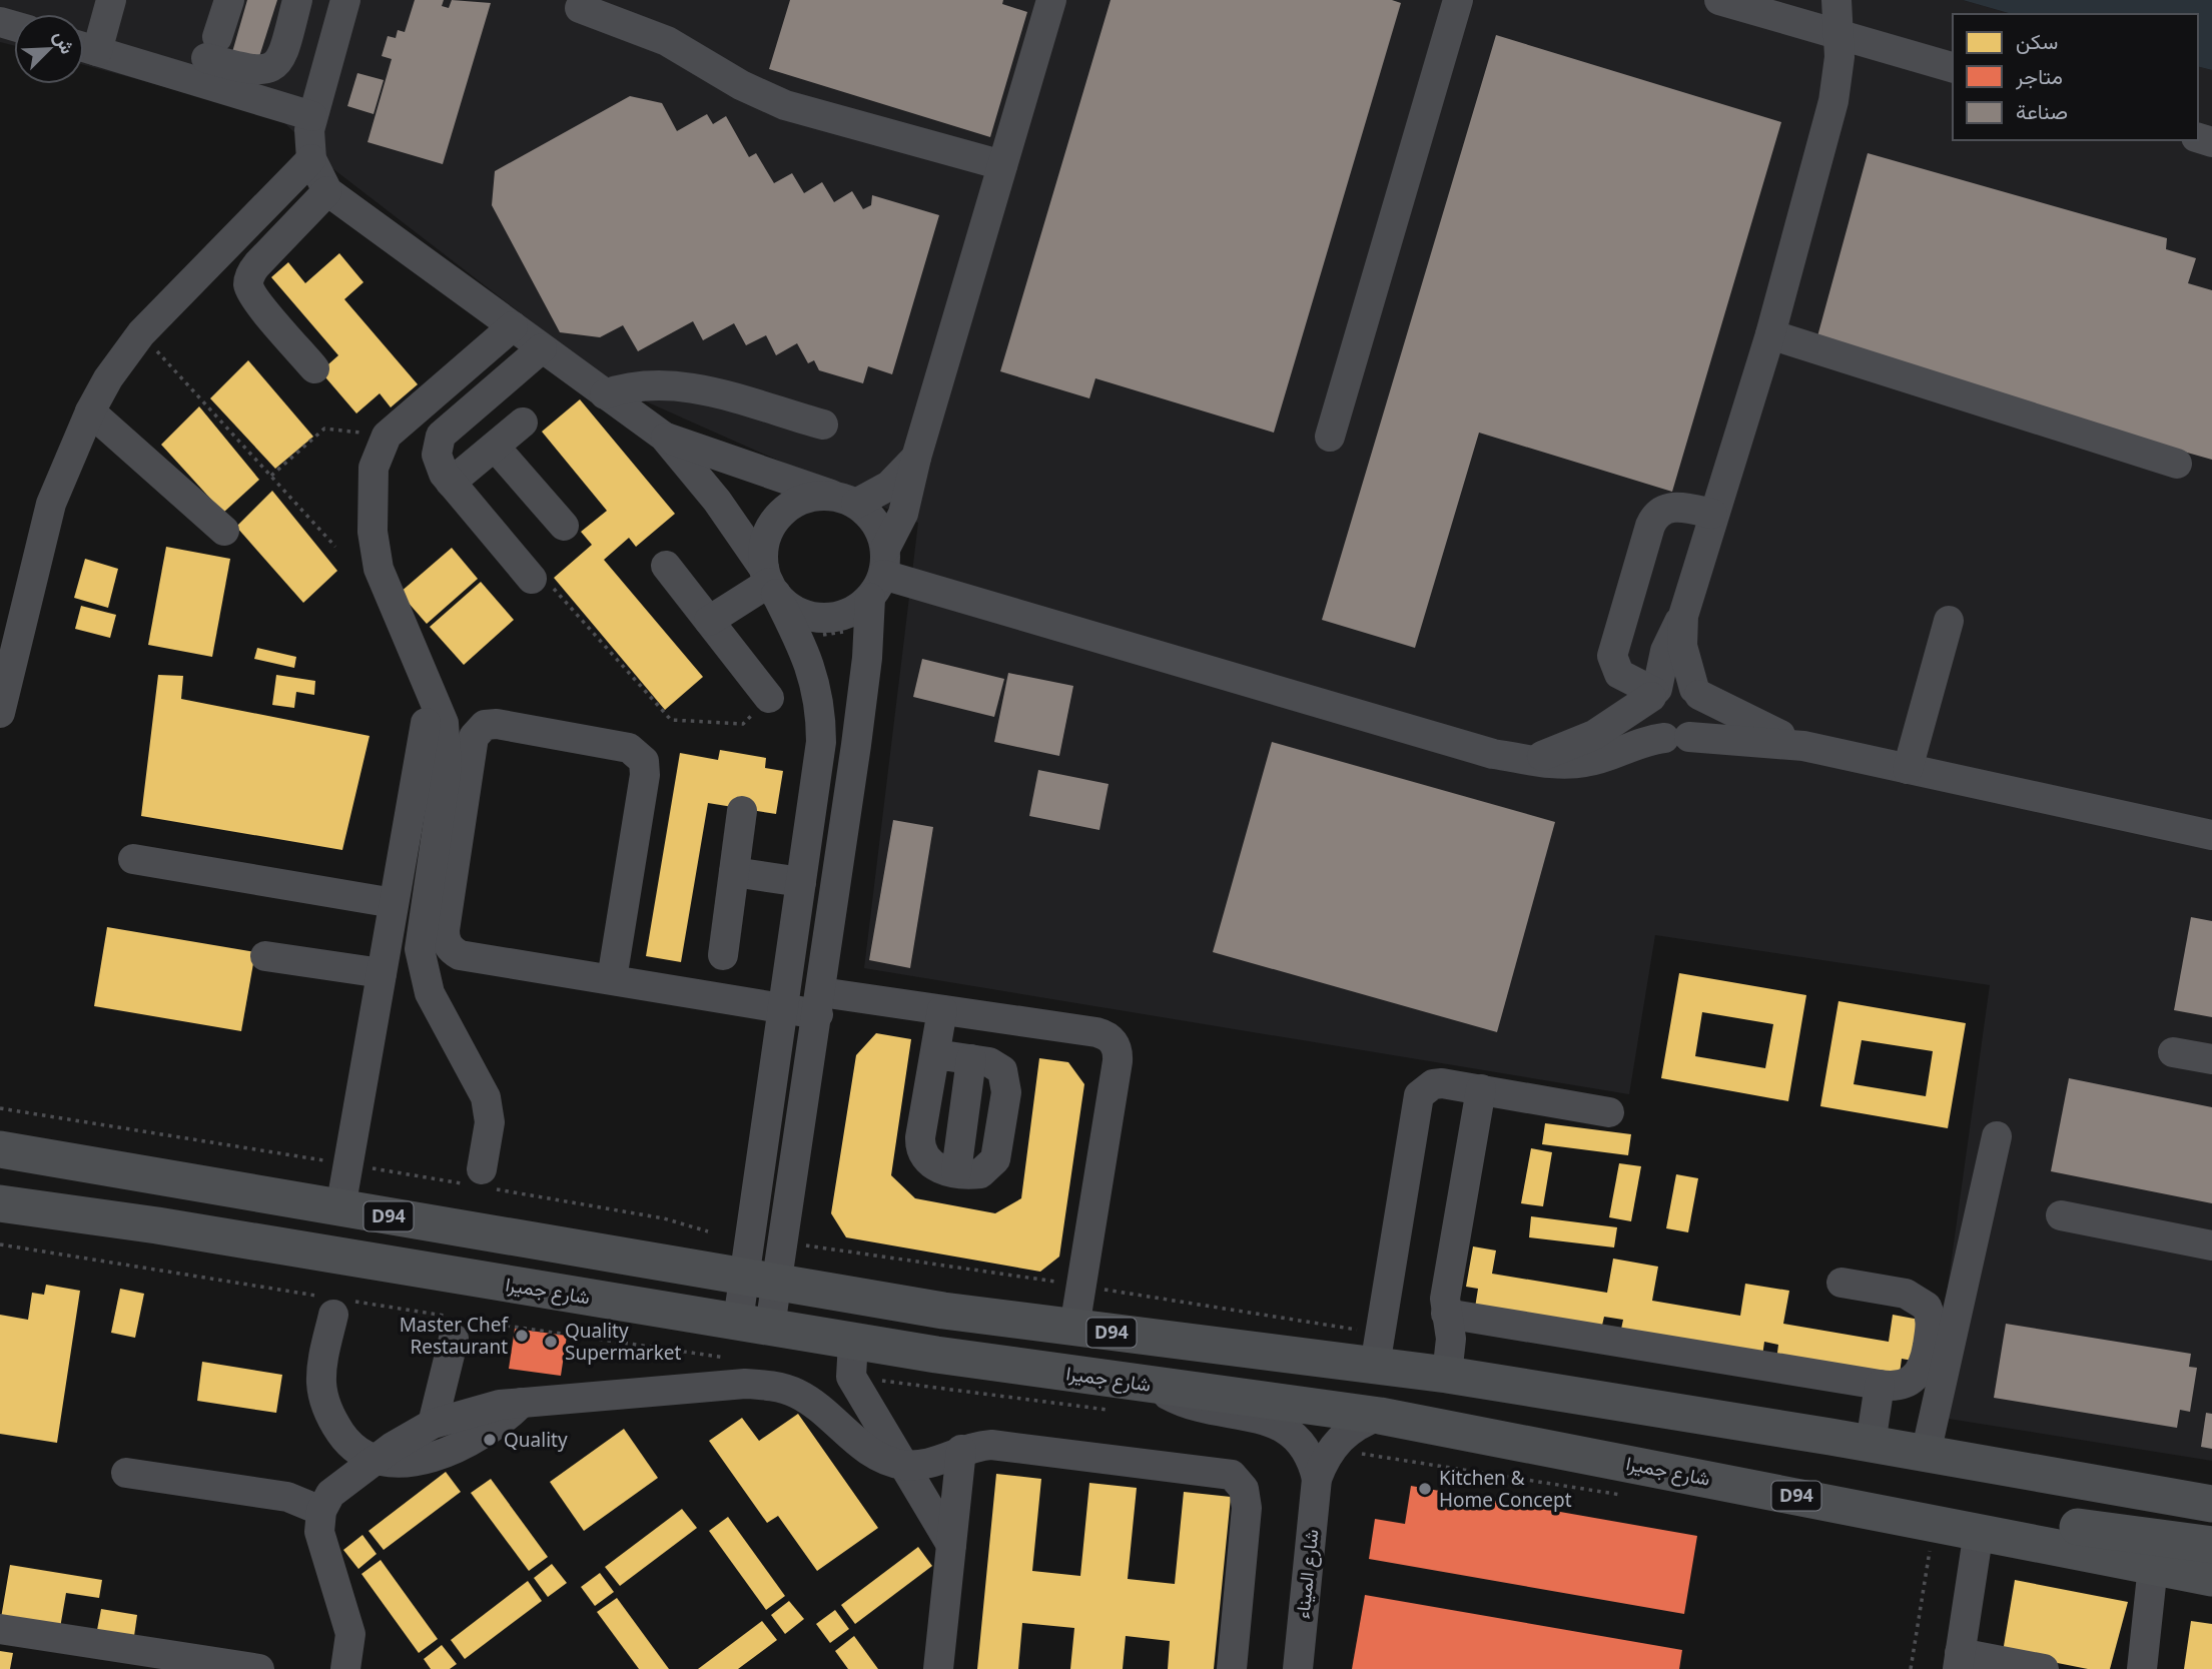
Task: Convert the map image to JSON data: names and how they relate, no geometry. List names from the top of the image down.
{
  "streets": {
    "main road": ["D94", "شارع جميرا"],
    "street": ["شارع الميناء"]
  },
  "places": [
    "Master Chef Restaurant",
    "Quality Supermarket",
    "Quality",
    "Kitchen & Home Concept"
  ],
  "legend": ["سكن", "متاجر", "صناعة"],
  "north": "top right"
}
